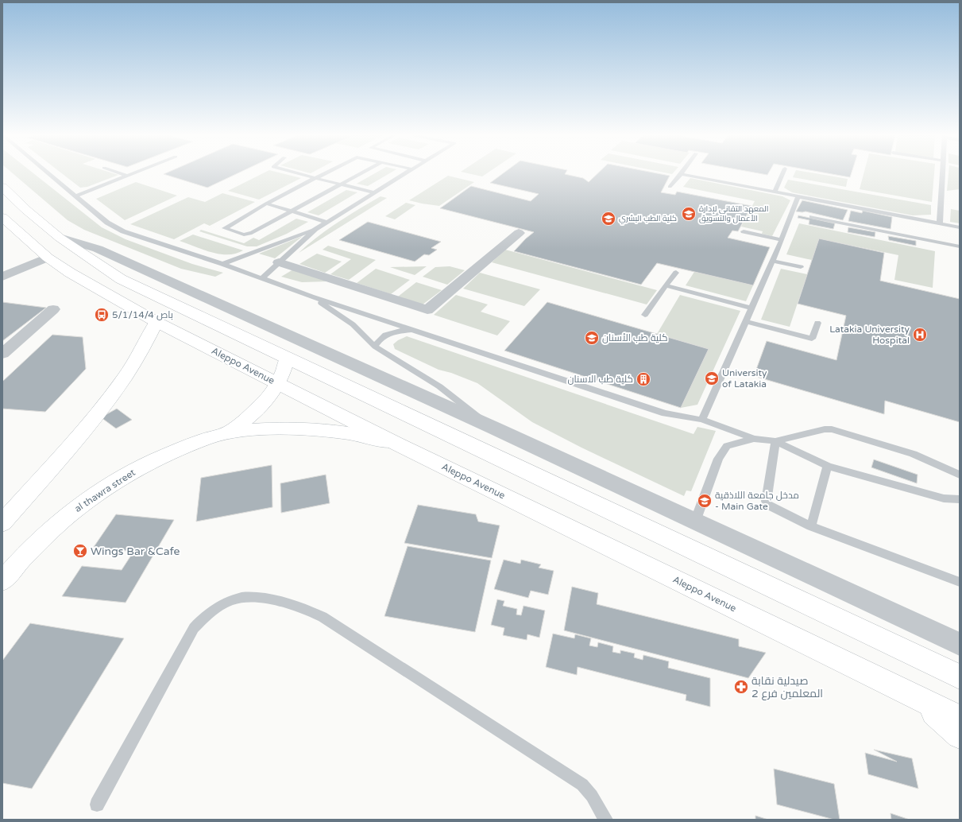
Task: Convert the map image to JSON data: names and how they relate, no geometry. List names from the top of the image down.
{
  "streets": {
    "main road": ["Aleppo Avenue", "al thawra street"]
  },
  "crossings": [
    ["Aleppo Avenue", "al thawra street"]
  ],
  "places": {
    "school or university": [
      "المعهد التقاني لإدارة الأعمال والتسويق",
      "كلية الطب البشري",
      "كلية طب الأسنان",
      "University of Latakia",
      "مدخل جامعة اللاذقية - Main Gate"
    ],
    "bus stop": ["باص 5/1/14/4"],
    "hospital": ["Latakia University Hospital"],
    "building": ["كلية طب الاسنان"],
    "bar": ["Wings Bar &Cafe"],
    "pharmacy": ["صيدلية نقابة المعلمين فرع 2"]
  }
}
